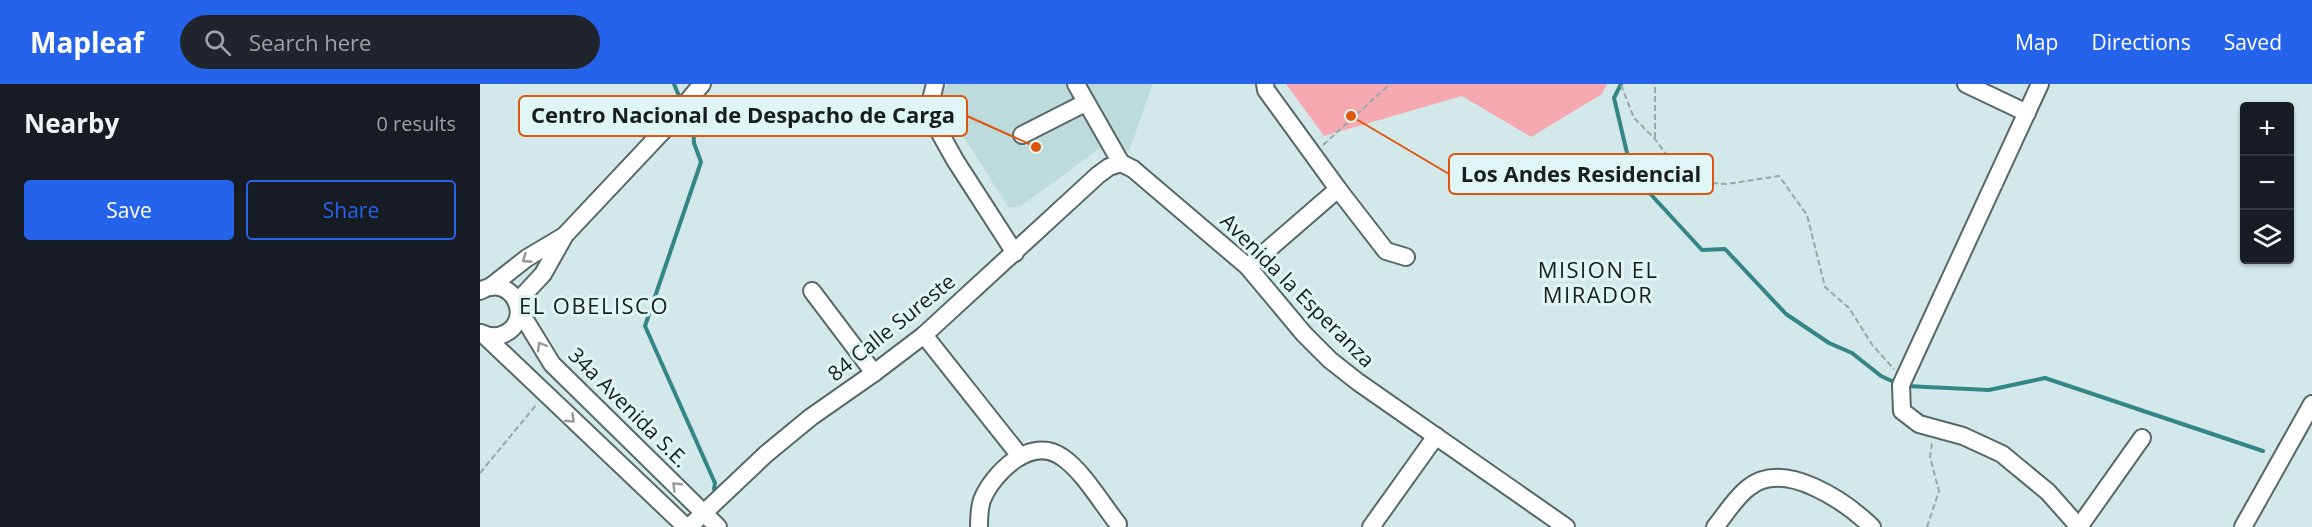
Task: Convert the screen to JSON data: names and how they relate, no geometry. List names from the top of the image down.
{
  "streets": {
    "street": ["Avenida la Esperanza", "84 Calle Sureste", "34a Avenida S.E."]
  },
  "crossings": [
    ["Avenida la Esperanza", "84 Calle Sureste"],
    ["84 Calle Sureste", "34a Avenida S.E."]
  ],
  "districts": ["MISION EL MIRADOR", "EL OBELISCO"],
  "places": ["Los Andes Residencial", "Centro Nacional de Despacho de Carga"],
  "page": {
    "header": "Mapleaf",
    "search": "Search here",
    "nav": ["Map", "Directions", "Saved"],
    "heading": ["Nearby", "0 results"],
    "map_buttons": ["+", "−"],
    "buttons": ["Save", "Share"]
  }
}
